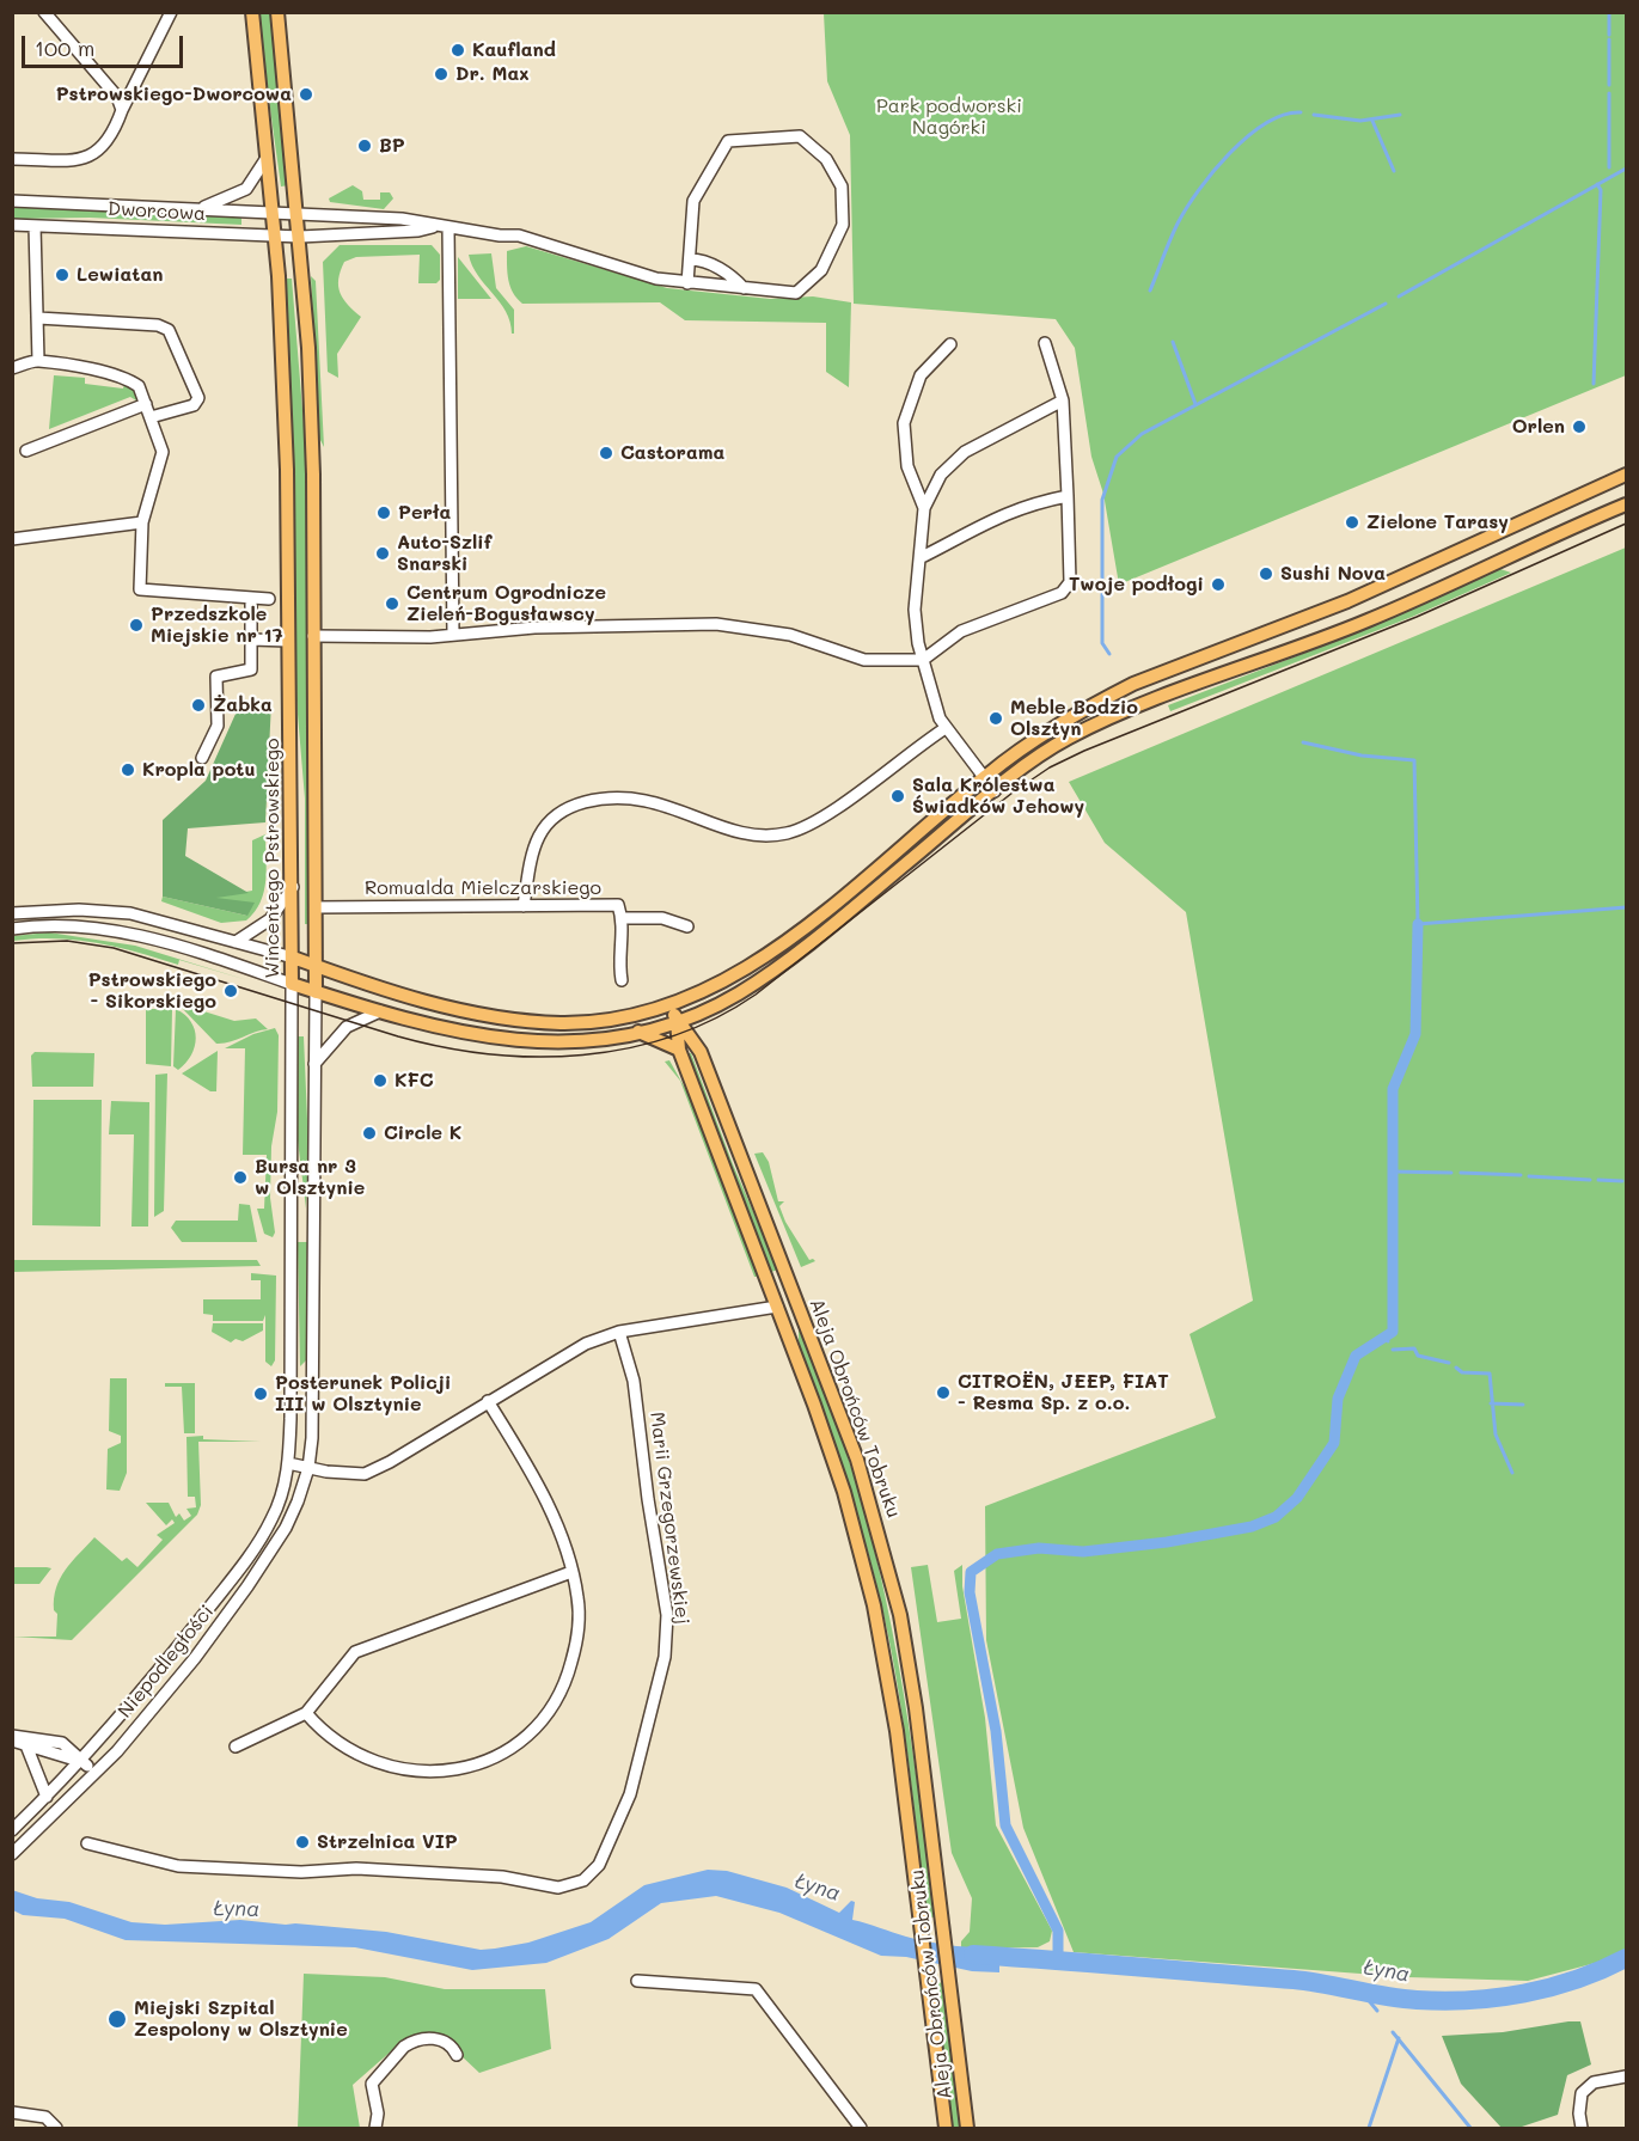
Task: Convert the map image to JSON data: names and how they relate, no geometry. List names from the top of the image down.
{
  "streets": {
    "main road": ["Wincentego Pstrowskiego", "Aleja Obrońców Tobruku"],
    "street": [
      "Dworcowa",
      "Romualda Mielczarskiego",
      "Marii Grzegorzewskiej",
      "Niepodległości"
    ]
  },
  "crossings": [
    ["Dworcowa", "Wincentego Pstrowskiego"],
    ["Wincentego Pstrowskiego", "Niepodległości"]
  ],
  "water": ["Łyna"],
  "parks": ["Park podworski Nagórki"],
  "places": [
    "Kaufland",
    "Dr. Max",
    "Pstrowskiego-Dworcowa",
    "BP",
    "Lewiatan",
    "Orlen",
    "Castorama",
    "Perła",
    "Zielone Tarasy",
    "Auto-Szlif Snarski",
    "Sushi Nova",
    "Twoje podłogi",
    "Centrum Ogrodnicze Zieleń-Bogusławscy",
    "Przedszkole Miejskie nr 17",
    "Żabka",
    "Meble Bodzio Olsztyn",
    "Kropla potu",
    "Sala Królestwa Świadków Jehowy",
    "Pstrowskiego - Sikorskiego",
    "KFC",
    "Circle K",
    "Bursa nr 3 w Olsztynie",
    "CITROËN, JEEP, FIAT - Resma Sp. z o.o.",
    "Posterunek Policji III w Olsztynie",
    "Strzelnica VIP",
    "Miejski Szpital Zespolony w Olsztynie"
  ],
  "scale_bar": "100 m"
}
